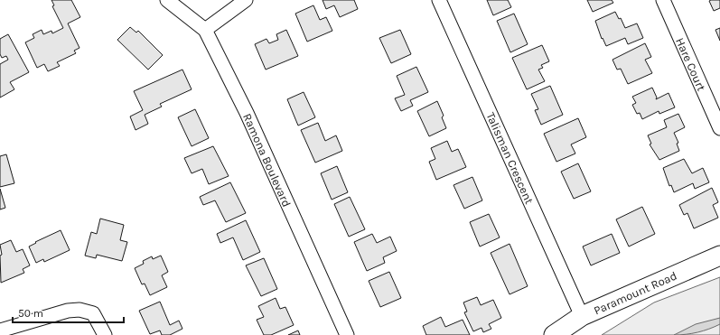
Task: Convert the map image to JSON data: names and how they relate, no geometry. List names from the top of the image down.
{
  "streets": {
    "street": [
      "Hare Court",
      "Talisman Crescent",
      "Ramona Boulevard",
      "Paramount Road"
    ]
  },
  "crossings": [
    ["Talisman Crescent", "Paramount Road"]
  ],
  "scale_bar": "50 m"
}
